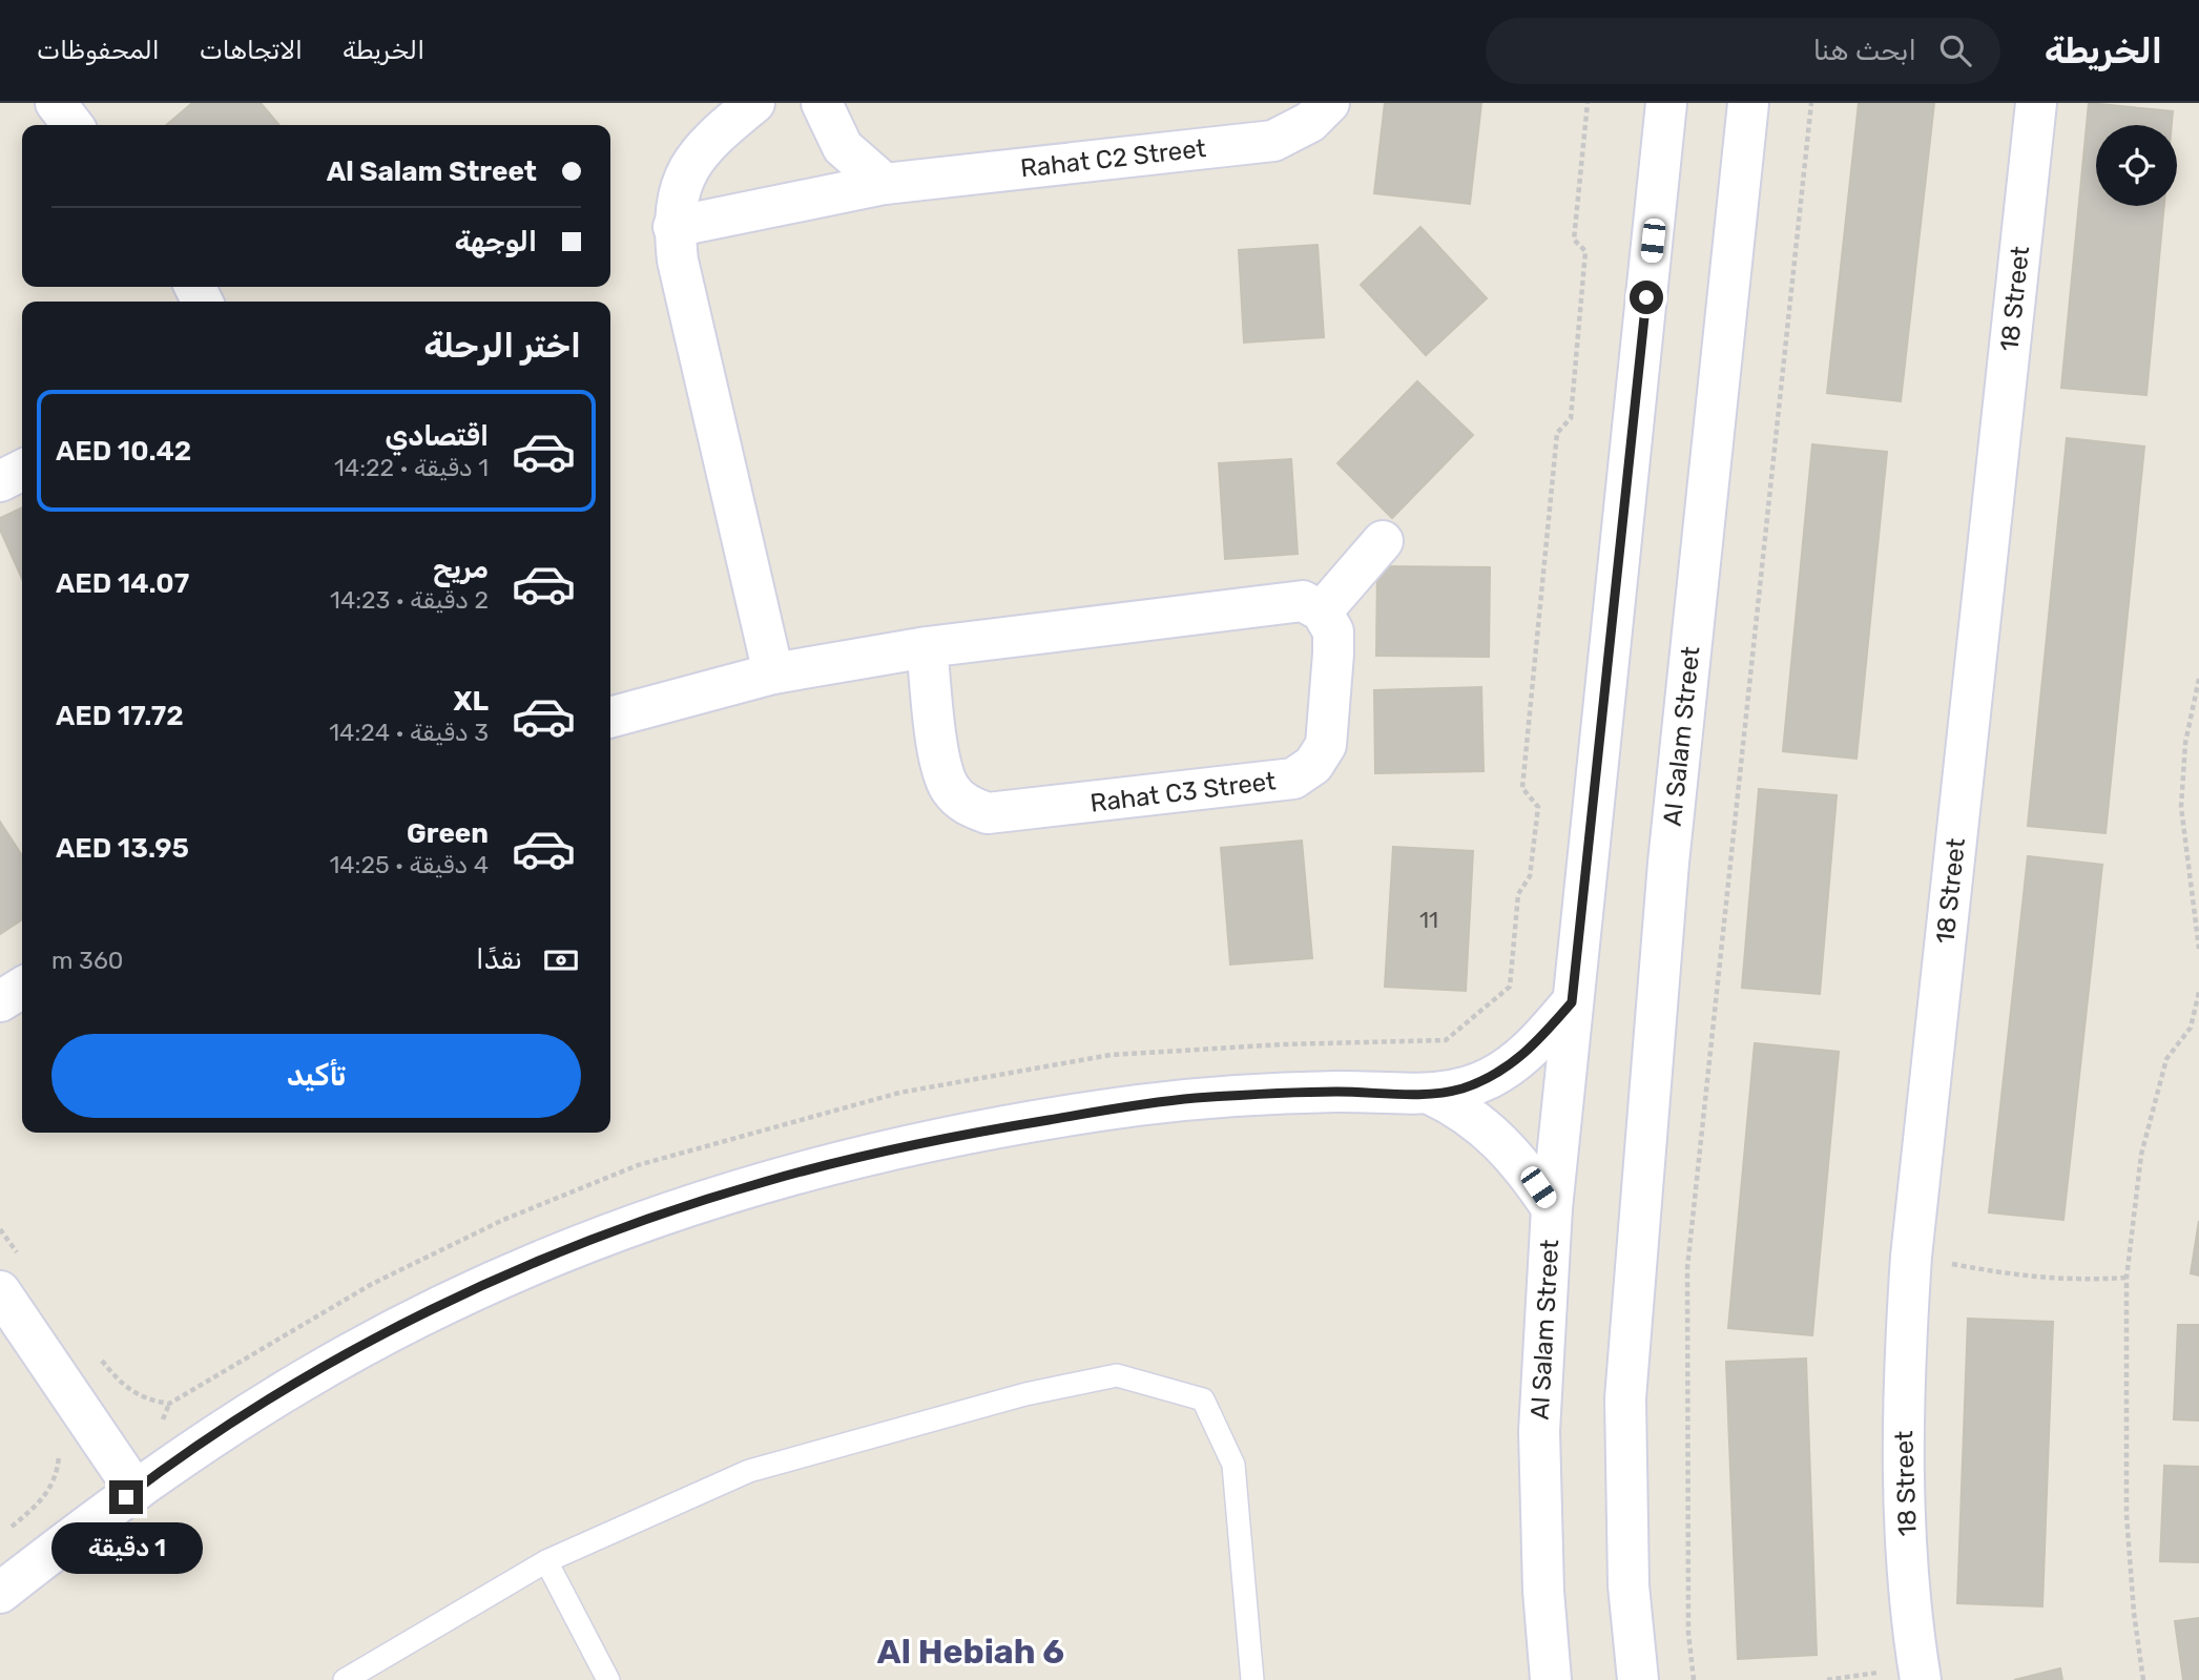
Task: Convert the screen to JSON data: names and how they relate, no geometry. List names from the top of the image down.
{
  "streets": {
    "street": [
      "Rahat C2 Street",
      "18 Street",
      "Al Salam Street",
      "Rahat C3 Street"
    ]
  },
  "districts": ["Al Hebiah 6"],
  "house_numbers": ["11"],
  "page": {
    "header": "الخريطة",
    "search": "ابحث هنا",
    "nav": ["الخريطة", "الاتجاهات", "المحفوظات"],
    "banner": ["Al Salam Street", "الوجهة"],
    "heading": "اختر الرحلة",
    "list": [
      {
        "name": "اقتصادي",
        "note": "1 دقيقة · 14:22",
        "value": "AED 10.42"
      },
      {
        "name": "مريح",
        "note": "2 دقيقة · 14:23",
        "value": "AED 14.07"
      },
      {
        "name": "XL",
        "note": "3 دقيقة · 14:24",
        "value": "AED 17.72"
      },
      {
        "name": "Green",
        "note": "4 دقيقة · 14:25",
        "value": "AED 13.95"
      }
    ],
    "pay": ["نقدًا", "360 m"],
    "buttons": "تأكيد",
    "bubble": "1 دقيقة"
  }
}
